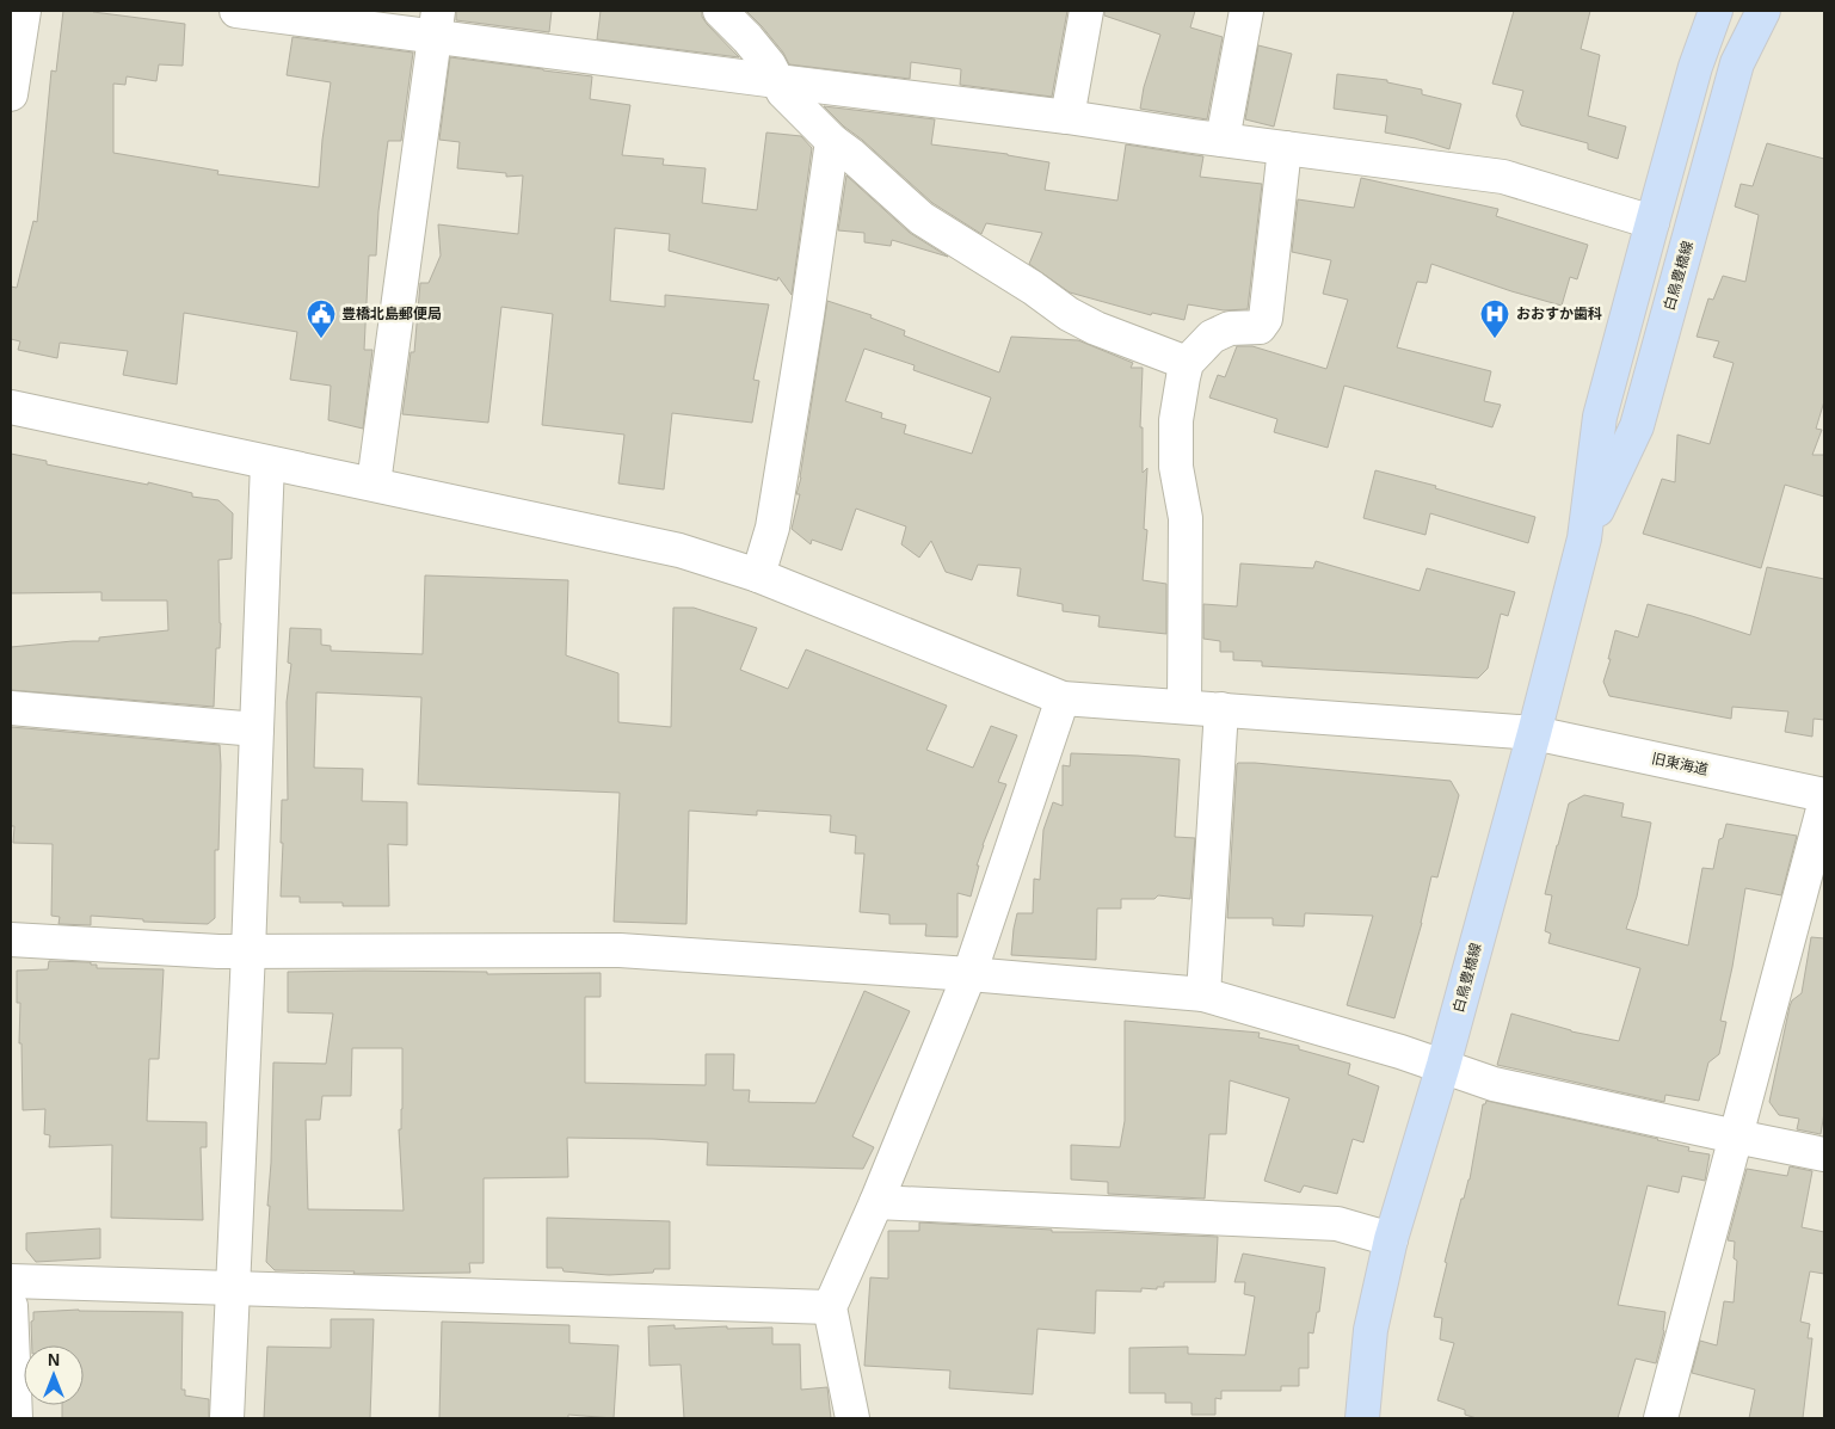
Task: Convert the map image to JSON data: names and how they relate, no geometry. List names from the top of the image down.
{
  "streets": {
    "main road": ["白鳥豊橋線"],
    "street": ["旧東海道"]
  },
  "crossings": [
    ["白鳥豊橋線", "旧東海道"]
  ],
  "places": {
    "public building": ["豊橋北島郵便局"],
    "hospital": ["おおすか歯科"]
  },
  "north": "top"
}
